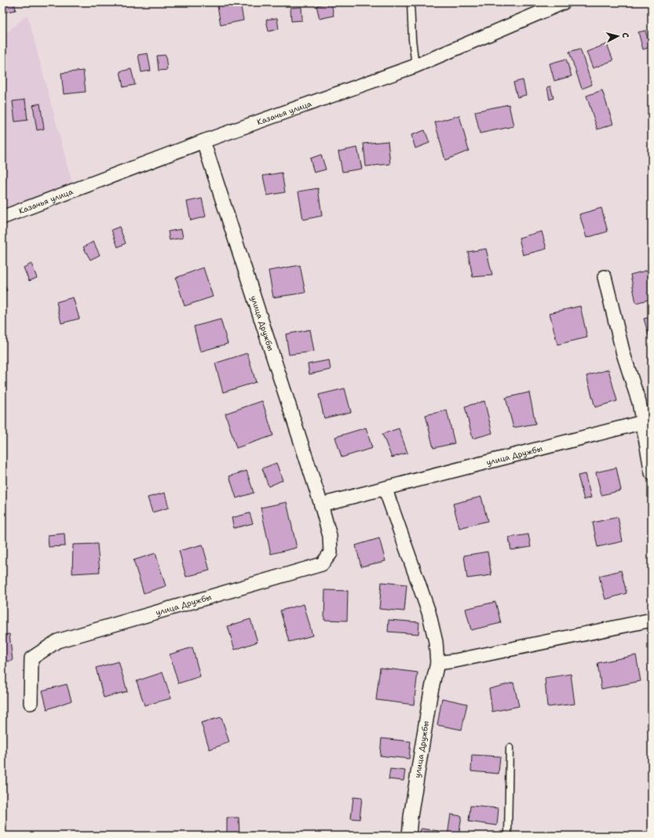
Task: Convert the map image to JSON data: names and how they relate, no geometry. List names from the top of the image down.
{
  "streets": {
    "street": ["Казачья улица", "улица Дружбы"]
  },
  "crossings": [
    ["Казачья улица", "улица Дружбы"]
  ],
  "north": "right"
}
